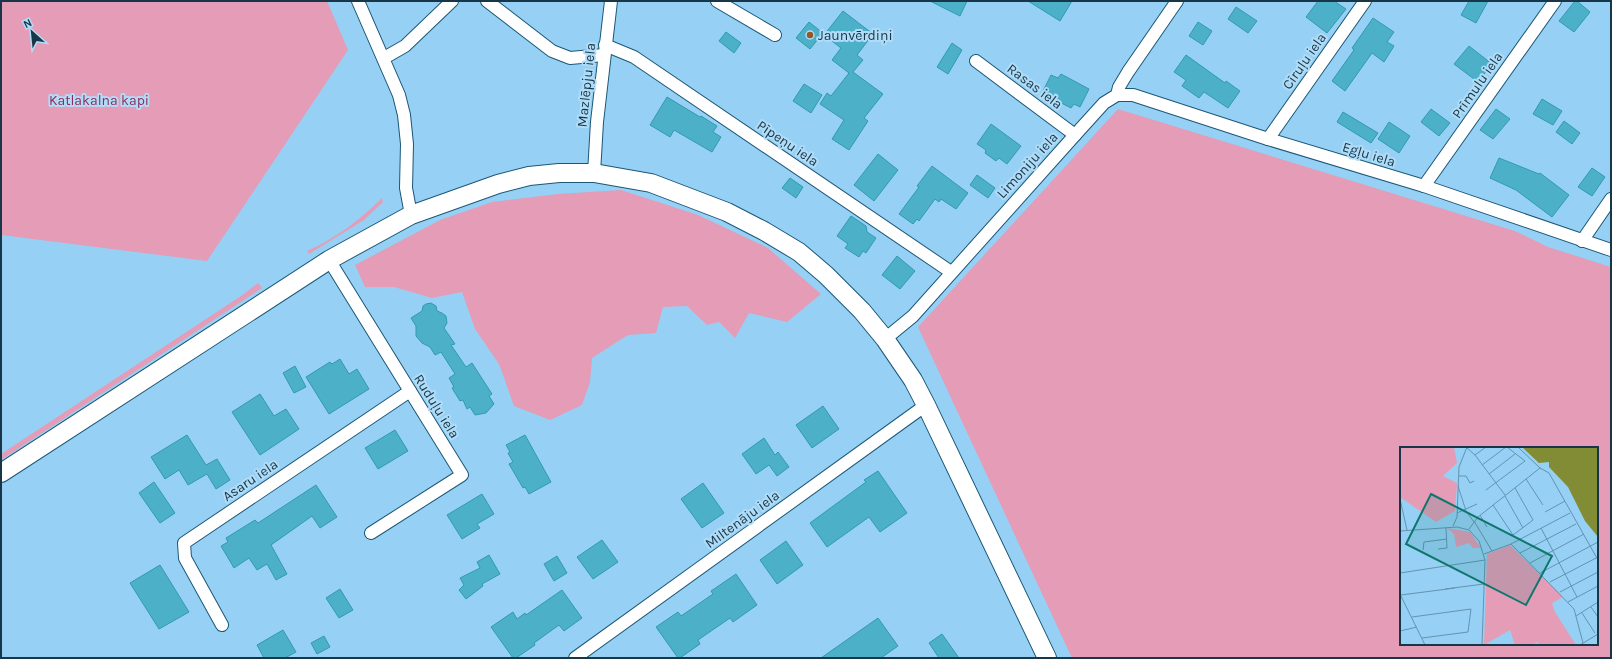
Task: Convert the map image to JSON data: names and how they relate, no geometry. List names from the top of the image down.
{
  "streets": {
    "street": [
      "Cīruļu iela",
      "Mazlēpju iela",
      "Prīmulu iela",
      "Rasas iela",
      "Pīpeņu iela",
      "Egļu iela",
      "Limoniju iela",
      "Ruduļu iela",
      "Asaru iela",
      "Miltenāju iela"
    ]
  },
  "crossings": [
    ["Cīruļu iela", "Egļu iela"],
    ["Mazlēpju iela", "Pīpeņu iela"],
    ["Prīmulu iela", "Egļu iela"],
    ["Rasas iela", "Limoniju iela"],
    ["Pīpeņu iela", "Limoniju iela"],
    ["Egļu iela", "Limoniju iela"],
    ["Ruduļu iela", "Asaru iela"]
  ],
  "parks": ["Katlakalna kapi"],
  "places": ["Jaunvērdiņi"],
  "north": "top left"
}
